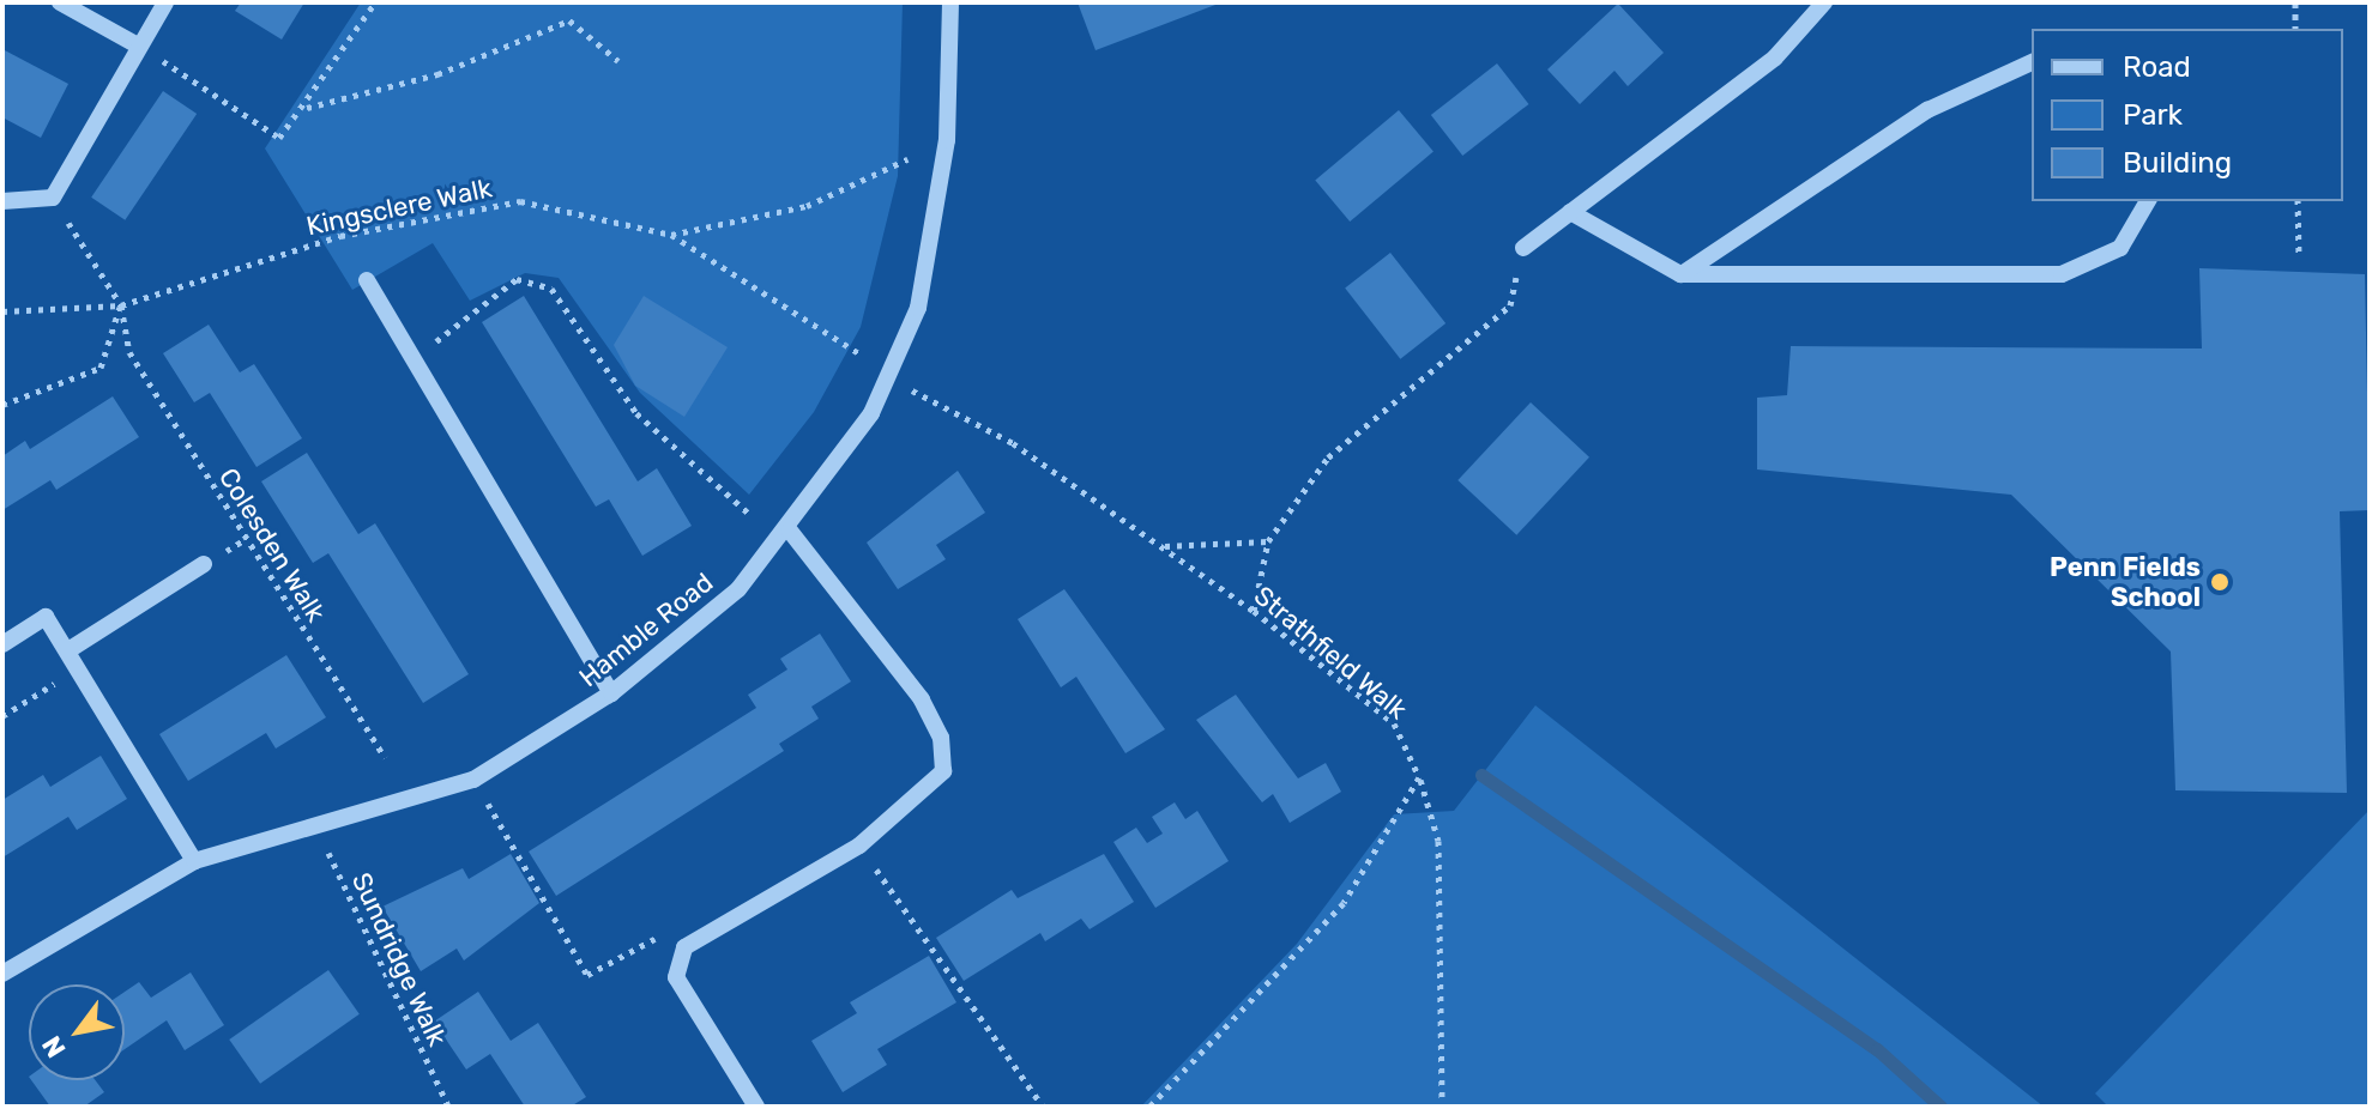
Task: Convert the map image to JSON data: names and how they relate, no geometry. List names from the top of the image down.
{
  "streets": {
    "street": ["Hamble Road"],
    "path": [
      "Kingsclere Walk",
      "Colesden Walk",
      "Strathfield Walk",
      "Sundridge Walk"
    ]
  },
  "crossings": [
    ["Kingsclere Walk", "Colesden Walk"],
    ["Kingsclere Walk", "Strathfield Walk"],
    ["Hamble Road", "Strathfield Walk"],
    ["Hamble Road", "Sundridge Walk"]
  ],
  "places": ["Penn Fields School"],
  "legend": ["Road", "Park", "Building"],
  "north": "bottom left"
}
